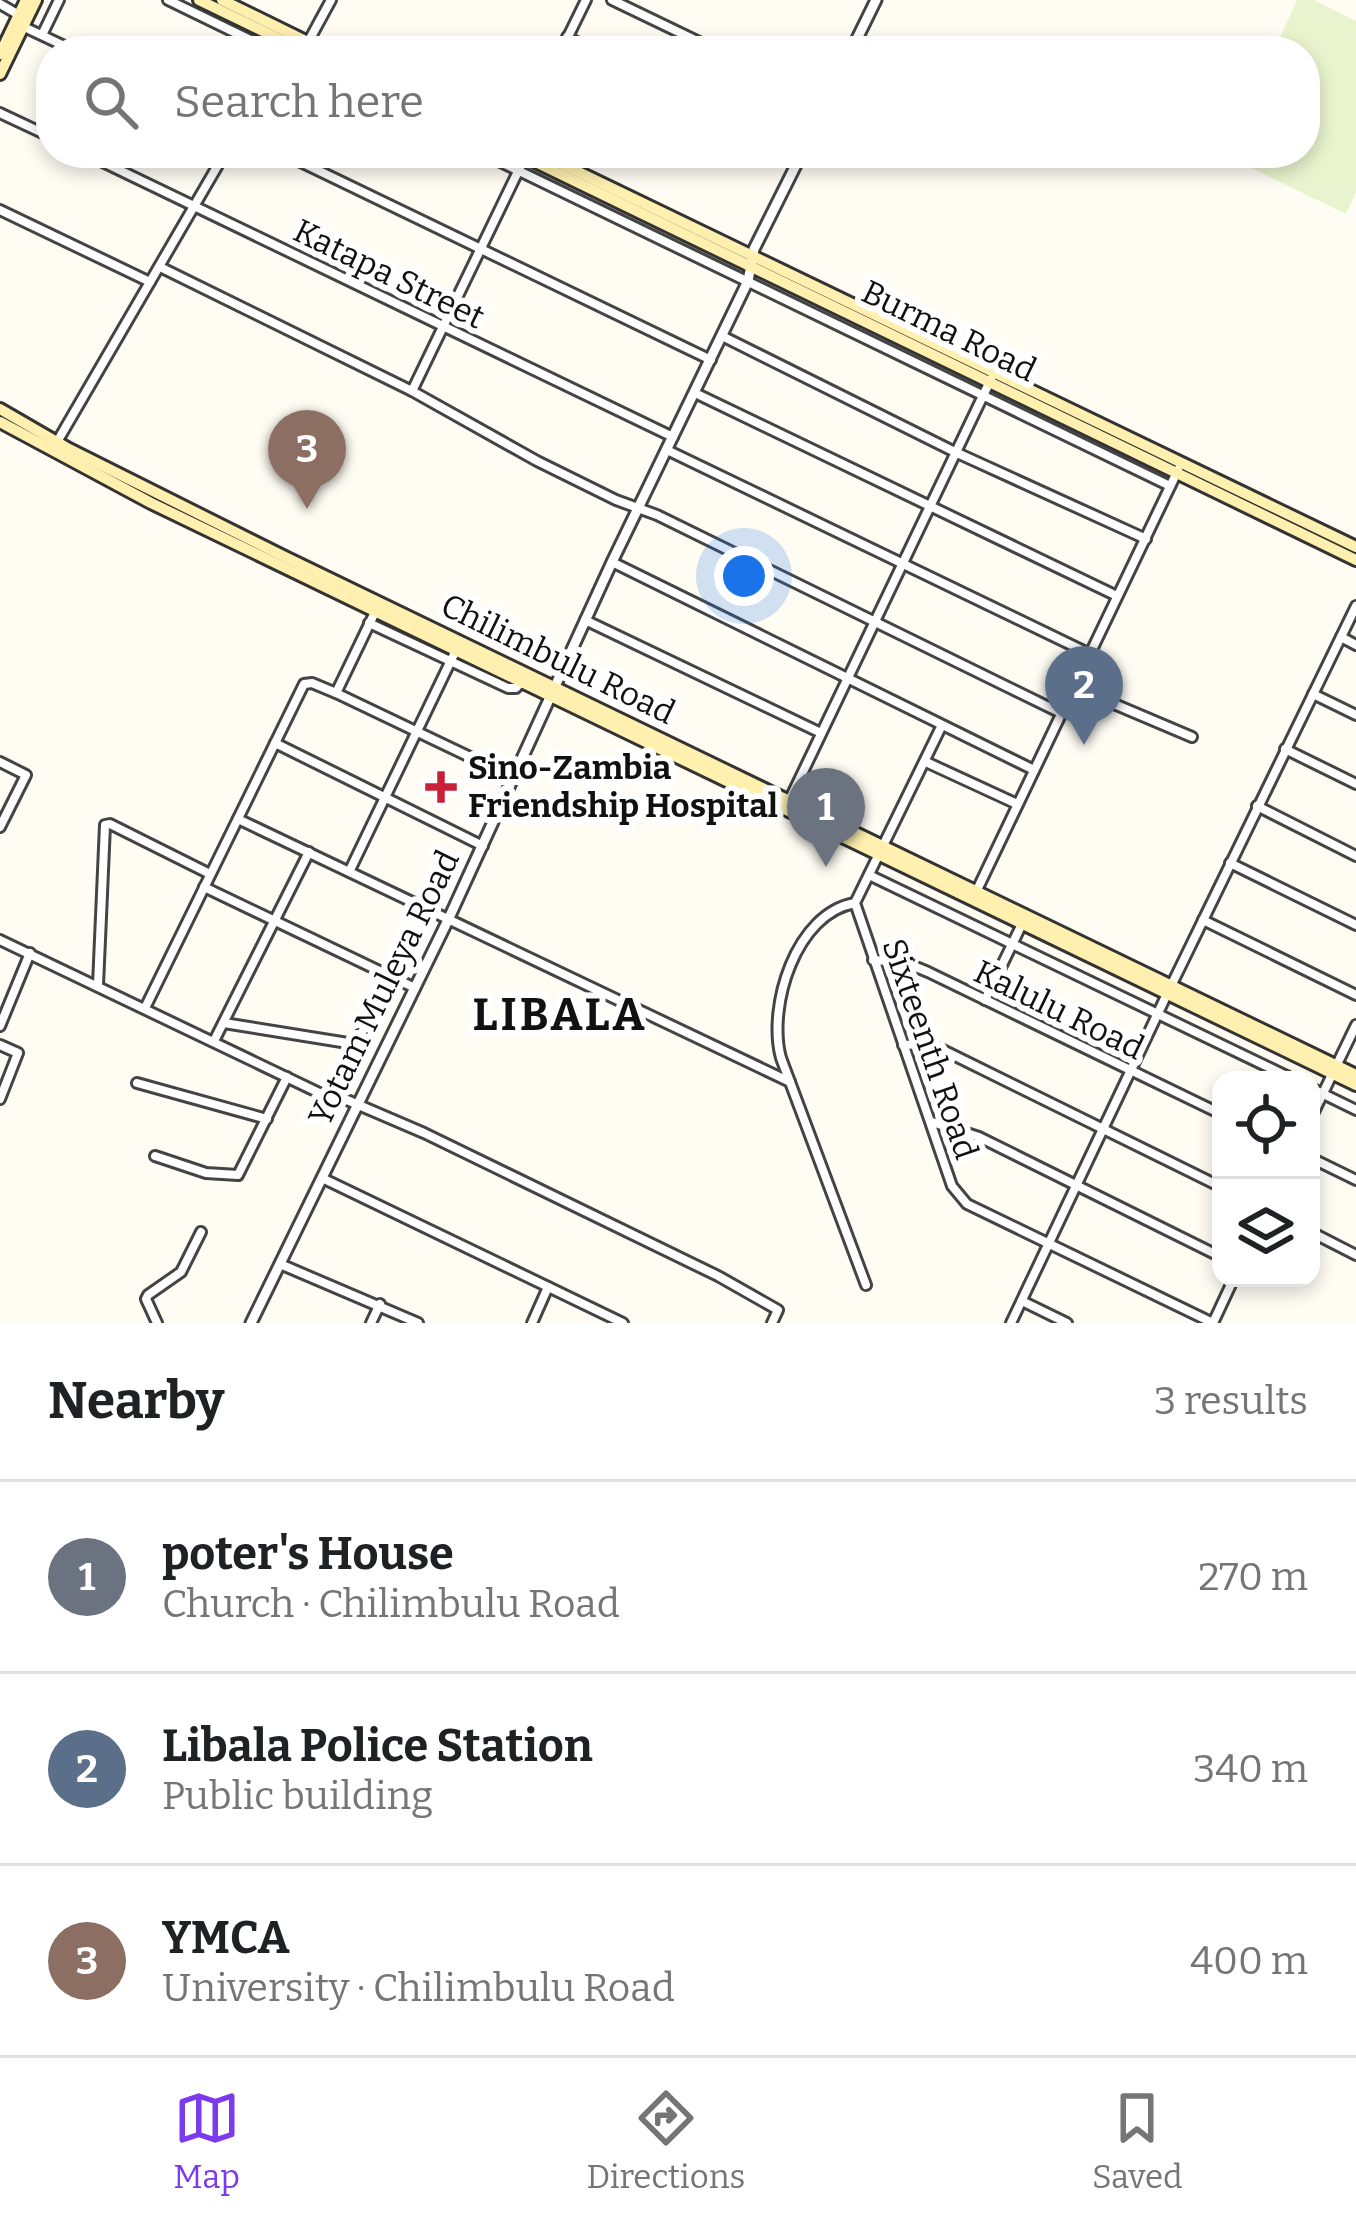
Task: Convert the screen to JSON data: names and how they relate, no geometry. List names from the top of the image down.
{
  "streets": {
    "main road": ["Burma Road", "Chilimbulu Road"],
    "street": [
      "Katapa Street",
      "Yotam Muleya Road",
      "Kalulu Road",
      "Sixteenth Road"
    ]
  },
  "crossings": [
    ["Katapa Street", "Yotam Muleya Road"],
    ["Burma Road", "Yotam Muleya Road"],
    ["Chilimbulu Road", "Yotam Muleya Road"],
    ["Chilimbulu Road", "Sixteenth Road"],
    ["Kalulu Road", "Sixteenth Road"]
  ],
  "districts": ["LIBALA"],
  "places": {
    "health": ["Sino-Zambia Friendship Hospital"]
  },
  "page": {
    "search": "Search here",
    "pins": ["3", "2", "1"],
    "heading": ["Nearby", "3 results"],
    "list": [
      {
        "mark": "1",
        "name": "poter's House",
        "note": "Church · Chilimbulu Road",
        "value": "270 m"
      },
      {
        "mark": "2",
        "name": "Libala Police Station",
        "note": "Public building",
        "value": "340 m"
      },
      {
        "mark": "3",
        "name": "YMCA",
        "note": "University · Chilimbulu Road",
        "value": "400 m"
      }
    ],
    "nav": ["Map", "Directions", "Saved"]
  }
}
